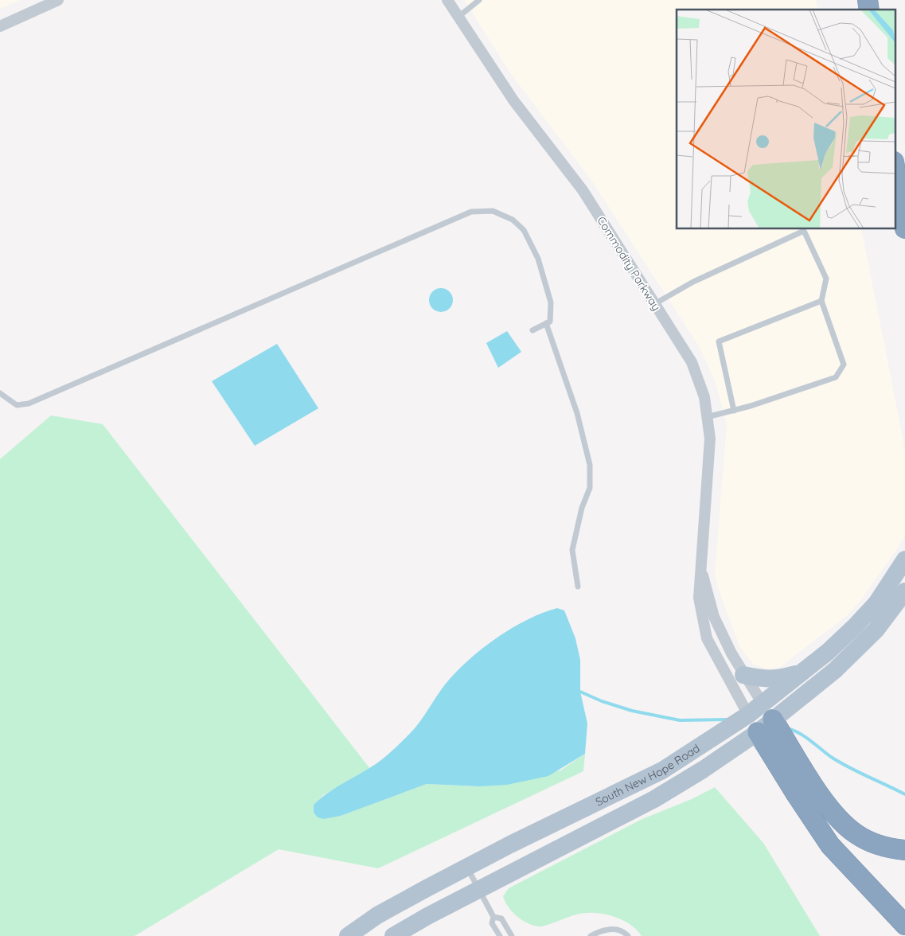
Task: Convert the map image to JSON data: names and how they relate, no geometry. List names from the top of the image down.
{
  "streets": {
    "main road": ["South New Hope Road"],
    "street": ["Commodity Parkway"]
  },
  "crossings": [
    ["Commodity Parkway", "South New Hope Road"]
  ]
}
